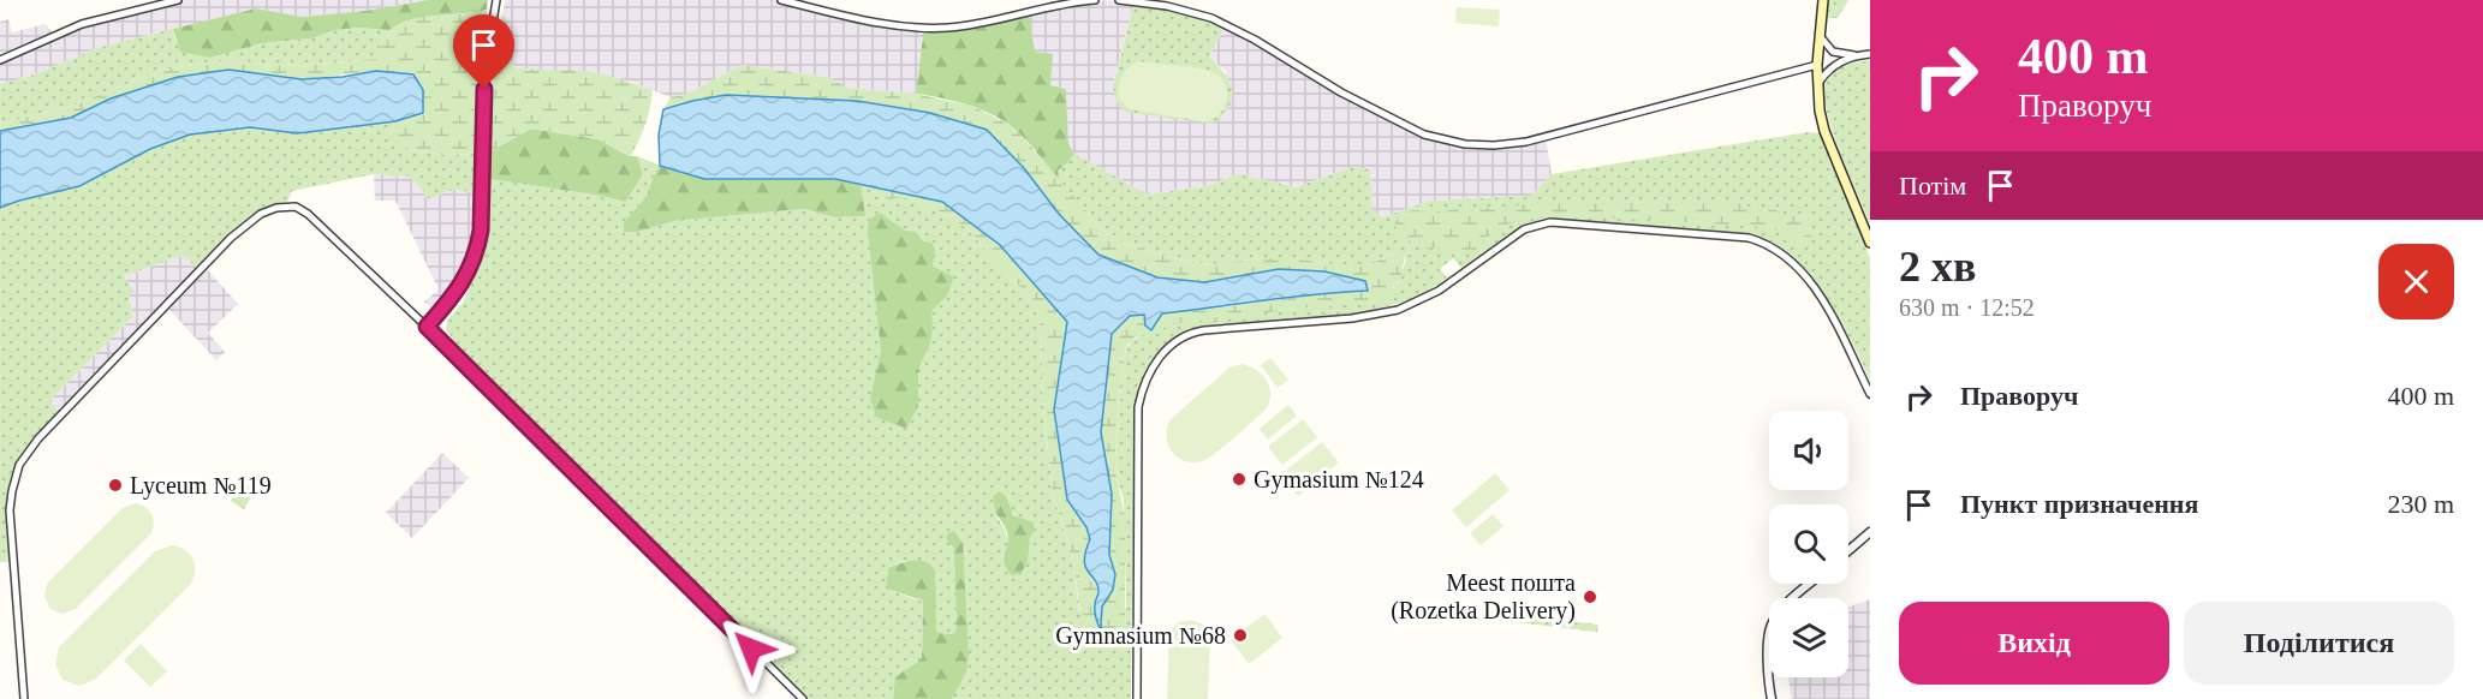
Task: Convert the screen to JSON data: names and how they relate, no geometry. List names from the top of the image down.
{
  "places": [
    "Gymasium №124",
    "Lyceum №119",
    "Meest пошта (Rozetka Delivery)",
    "Gymnasium №68"
  ],
  "page": {
    "turn": ["400 m", "Праворуч"],
    "then": "Потім",
    "heading": ["2 хв", "630 m · 12:52"],
    "list": [
      {
        "name": "Праворуч",
        "value": "400 m"
      },
      {
        "name": "Пункт призначення",
        "value": "230 m"
      }
    ],
    "buttons": ["Вихід", "Поділитися"]
  }
}
